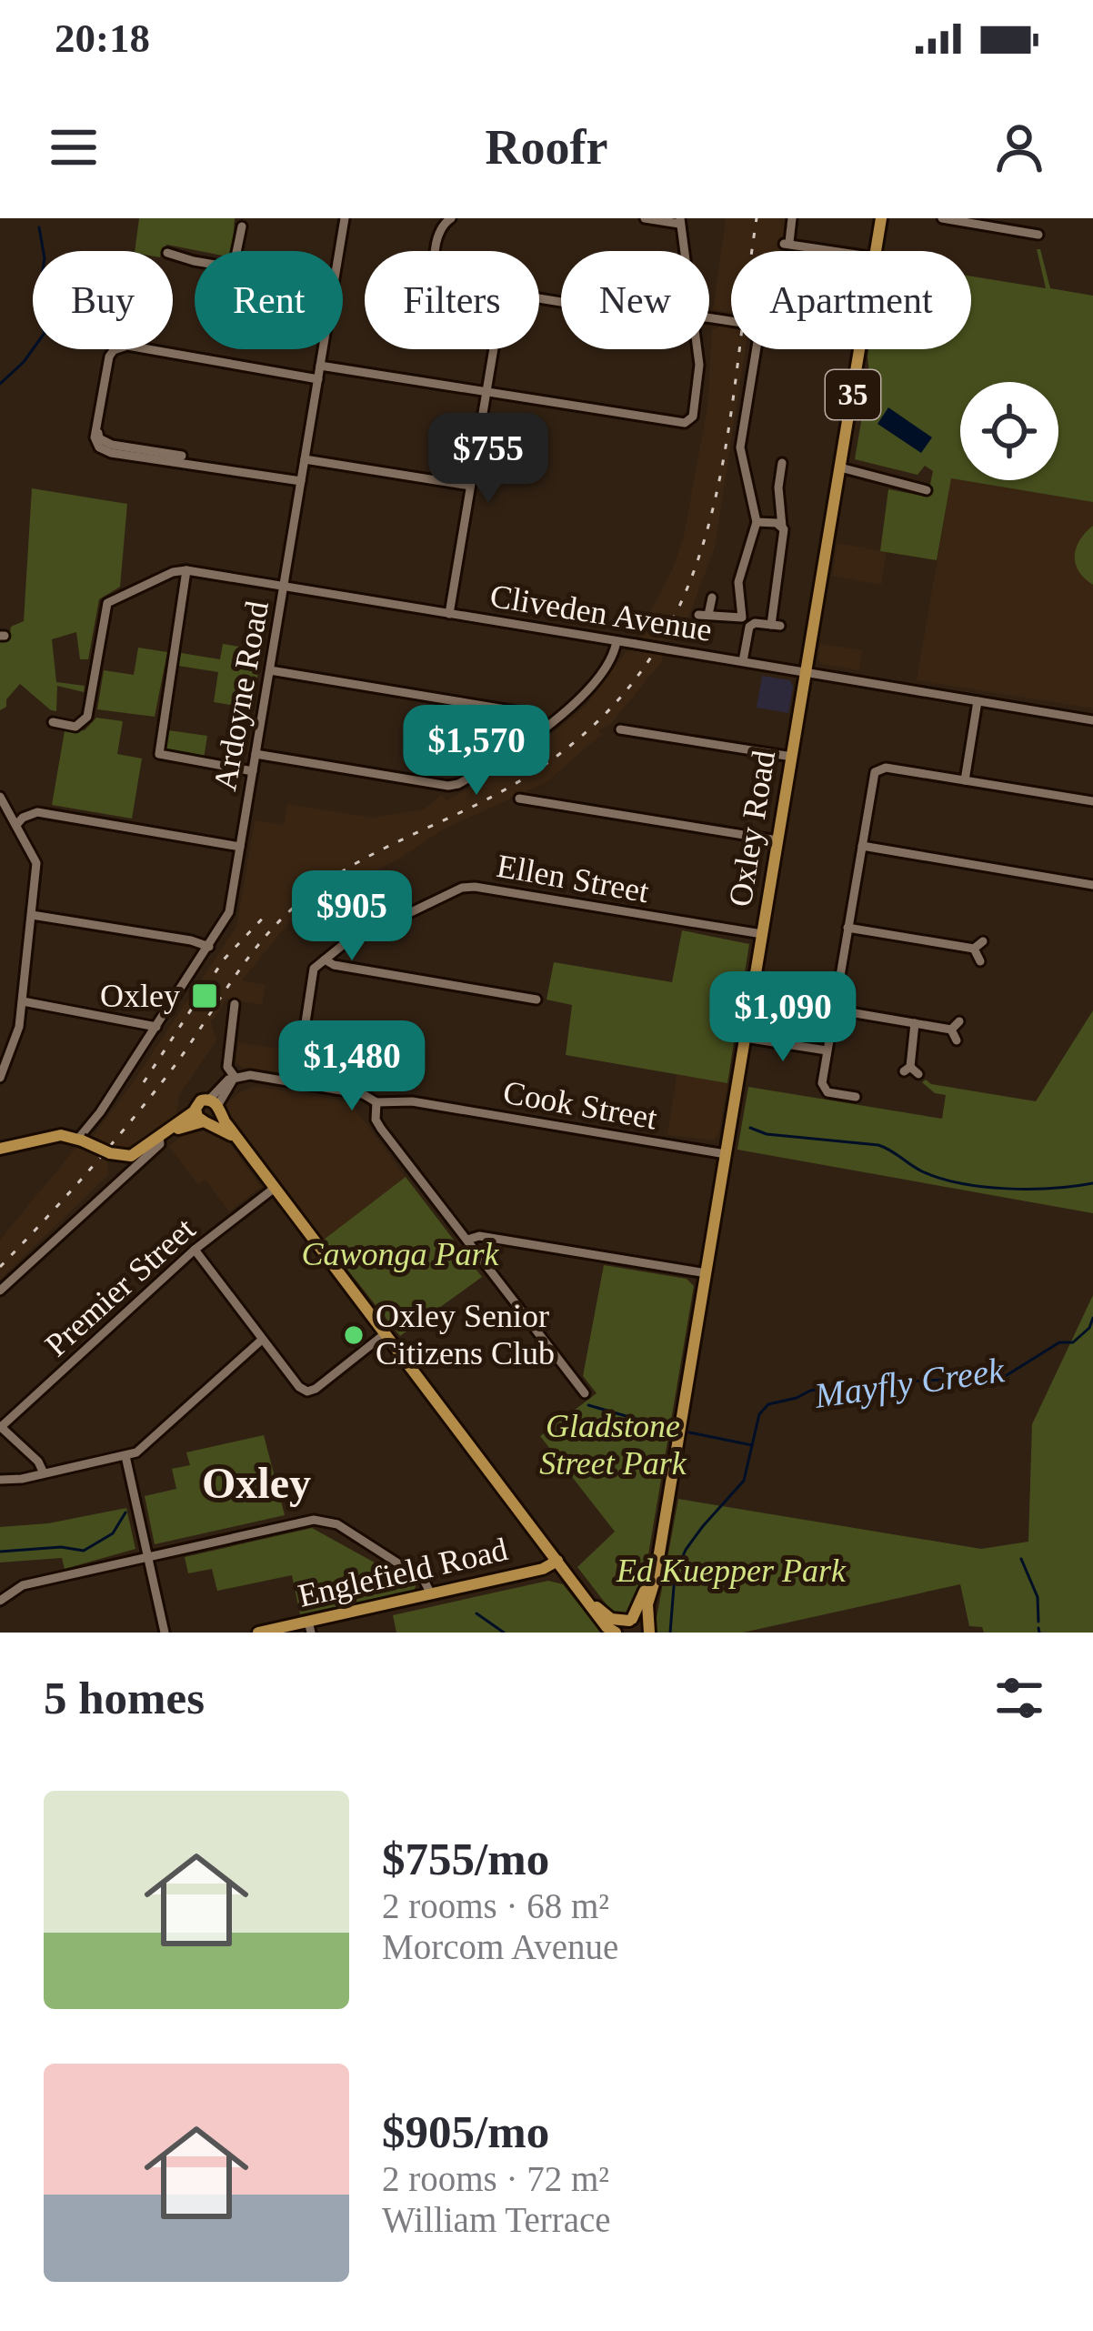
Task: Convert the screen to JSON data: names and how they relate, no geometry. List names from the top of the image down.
{
  "streets": {
    "main road": ["35", "Oxley Road", "Englefield Road"],
    "street": [
      "Cliveden Avenue",
      "Ardoyne Road",
      "Ellen Street",
      "Cook Street",
      "Premier Street"
    ]
  },
  "crossings": [
    ["35", "Oxley Road"],
    ["Cliveden Avenue", "Ardoyne Road"],
    ["Cliveden Avenue", "Oxley Road"],
    ["Oxley Road", "Ellen Street"],
    ["Oxley Road", "Cook Street"]
  ],
  "districts": ["Oxley"],
  "water": ["Mayfly Creek"],
  "parks": ["Cawonga Park", "Gladstone Street Park", "Ed Kuepper Park"],
  "places": {
    "transit": ["Oxley"],
    "other": ["Oxley Senior Citizens Club"]
  },
  "page": {
    "status": "20:18",
    "header": "Roofr",
    "chip": [
      "Buy",
      "Rent",
      "Filters",
      "New",
      "Apartment"
    ],
    "price": [
      "$755",
      "$1,570",
      "$905",
      "$1,090",
      "$1,480"
    ],
    "heading": "5 homes",
    "list": [
      {
        "name": "$755/mo",
        "note": "2 rooms · 68 m² · Morcom Avenue"
      },
      {
        "name": "$905/mo",
        "note": "2 rooms · 72 m² · William Terrace"
      }
    ]
  }
}
